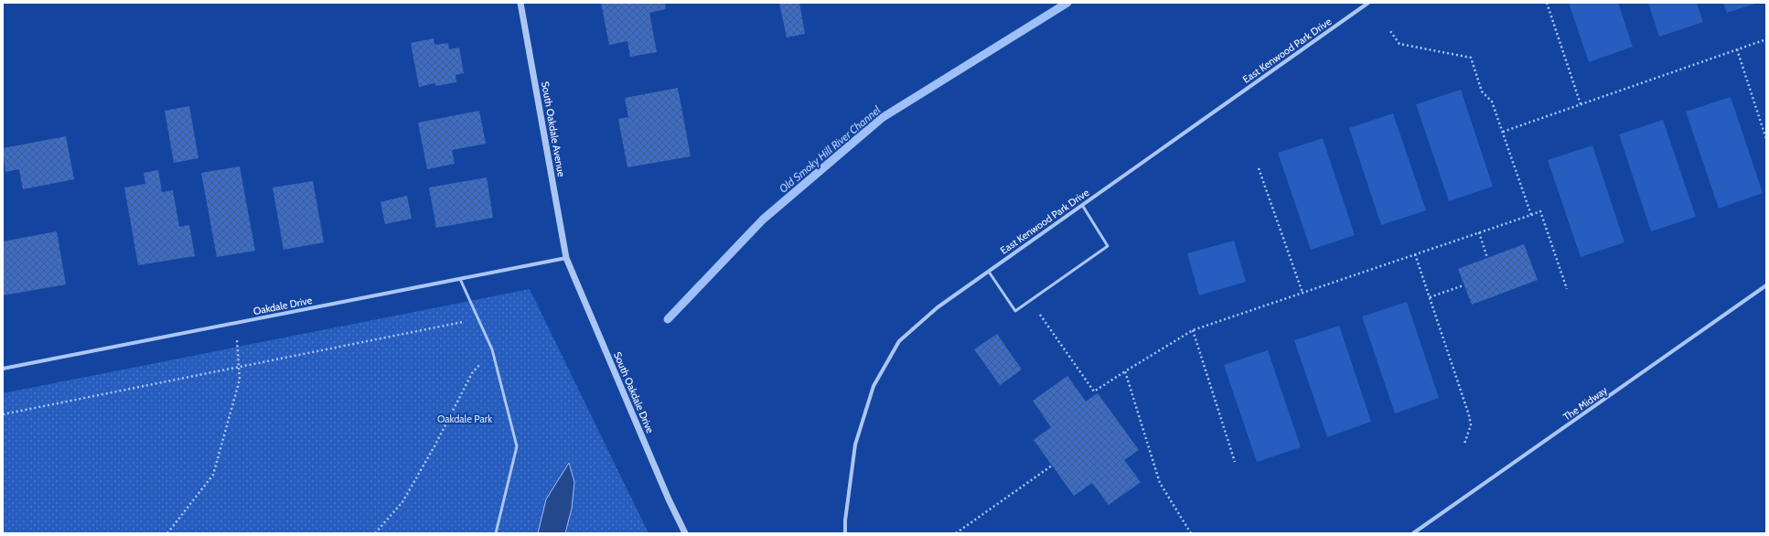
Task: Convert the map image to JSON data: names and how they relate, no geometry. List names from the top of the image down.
{
  "streets": {
    "street": [
      "East Kenwood Park Drive",
      "South Oakdale Avenue",
      "Oakdale Drive",
      "South Oakdale Drive",
      "The Midway"
    ]
  },
  "crossings": [
    ["South Oakdale Avenue", "Oakdale Drive"],
    ["South Oakdale Avenue", "South Oakdale Drive"],
    ["Oakdale Drive", "South Oakdale Drive"]
  ],
  "water": ["Old Smoky Hill River Channel"],
  "parks": ["Oakdale Park"]
}
